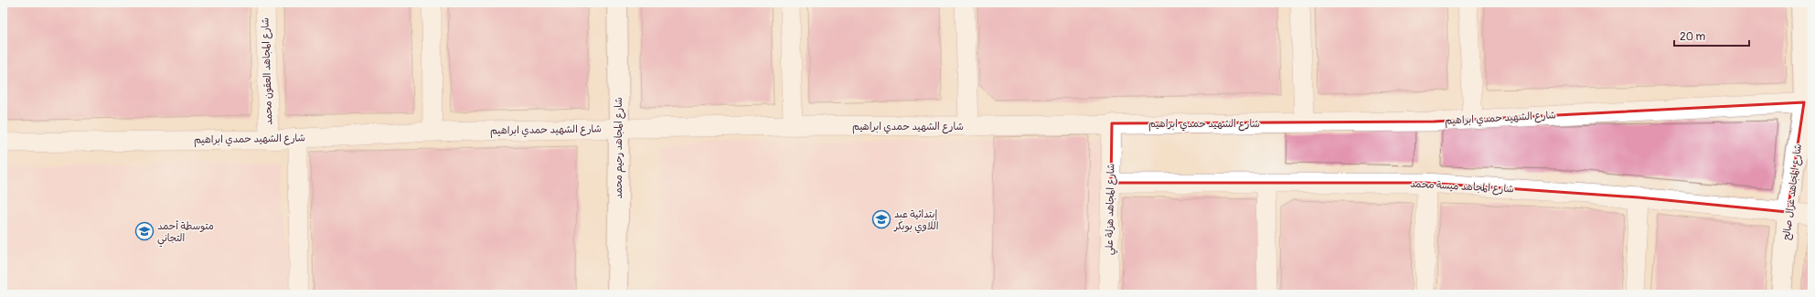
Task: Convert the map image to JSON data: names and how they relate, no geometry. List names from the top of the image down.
{
  "streets": {
    "street": [
      "شارع المجاهد العقون محمد",
      "شارع الشهيد حمدي ابراهيم",
      "شارع المجاهد رحيم محمد",
      "شارع المجاهد ميسة محمد",
      "شارع المجاهد غزال صالح",
      "شارع المجاهد هزلة علي"
    ]
  },
  "crossings": [
    ["شارع المجاهد العقون محمد", "شارع الشهيد حمدي ابراهيم"],
    ["شارع الشهيد حمدي ابراهيم", "شارع المجاهد رحيم محمد"],
    ["شارع الشهيد حمدي ابراهيم", "شارع المجاهد غزال صالح"],
    ["شارع الشهيد حمدي ابراهيم", "شارع المجاهد هزلة علي"],
    ["شارع المجاهد ميسة محمد", "شارع المجاهد غزال صالح"],
    ["شارع المجاهد ميسة محمد", "شارع المجاهد هزلة علي"]
  ],
  "places": {
    "school or university": ["إبتدائية عبد اللاوي بوبكر", "متوسطة أحمد التجاني"]
  },
  "scale_bar": "20 m"
}
